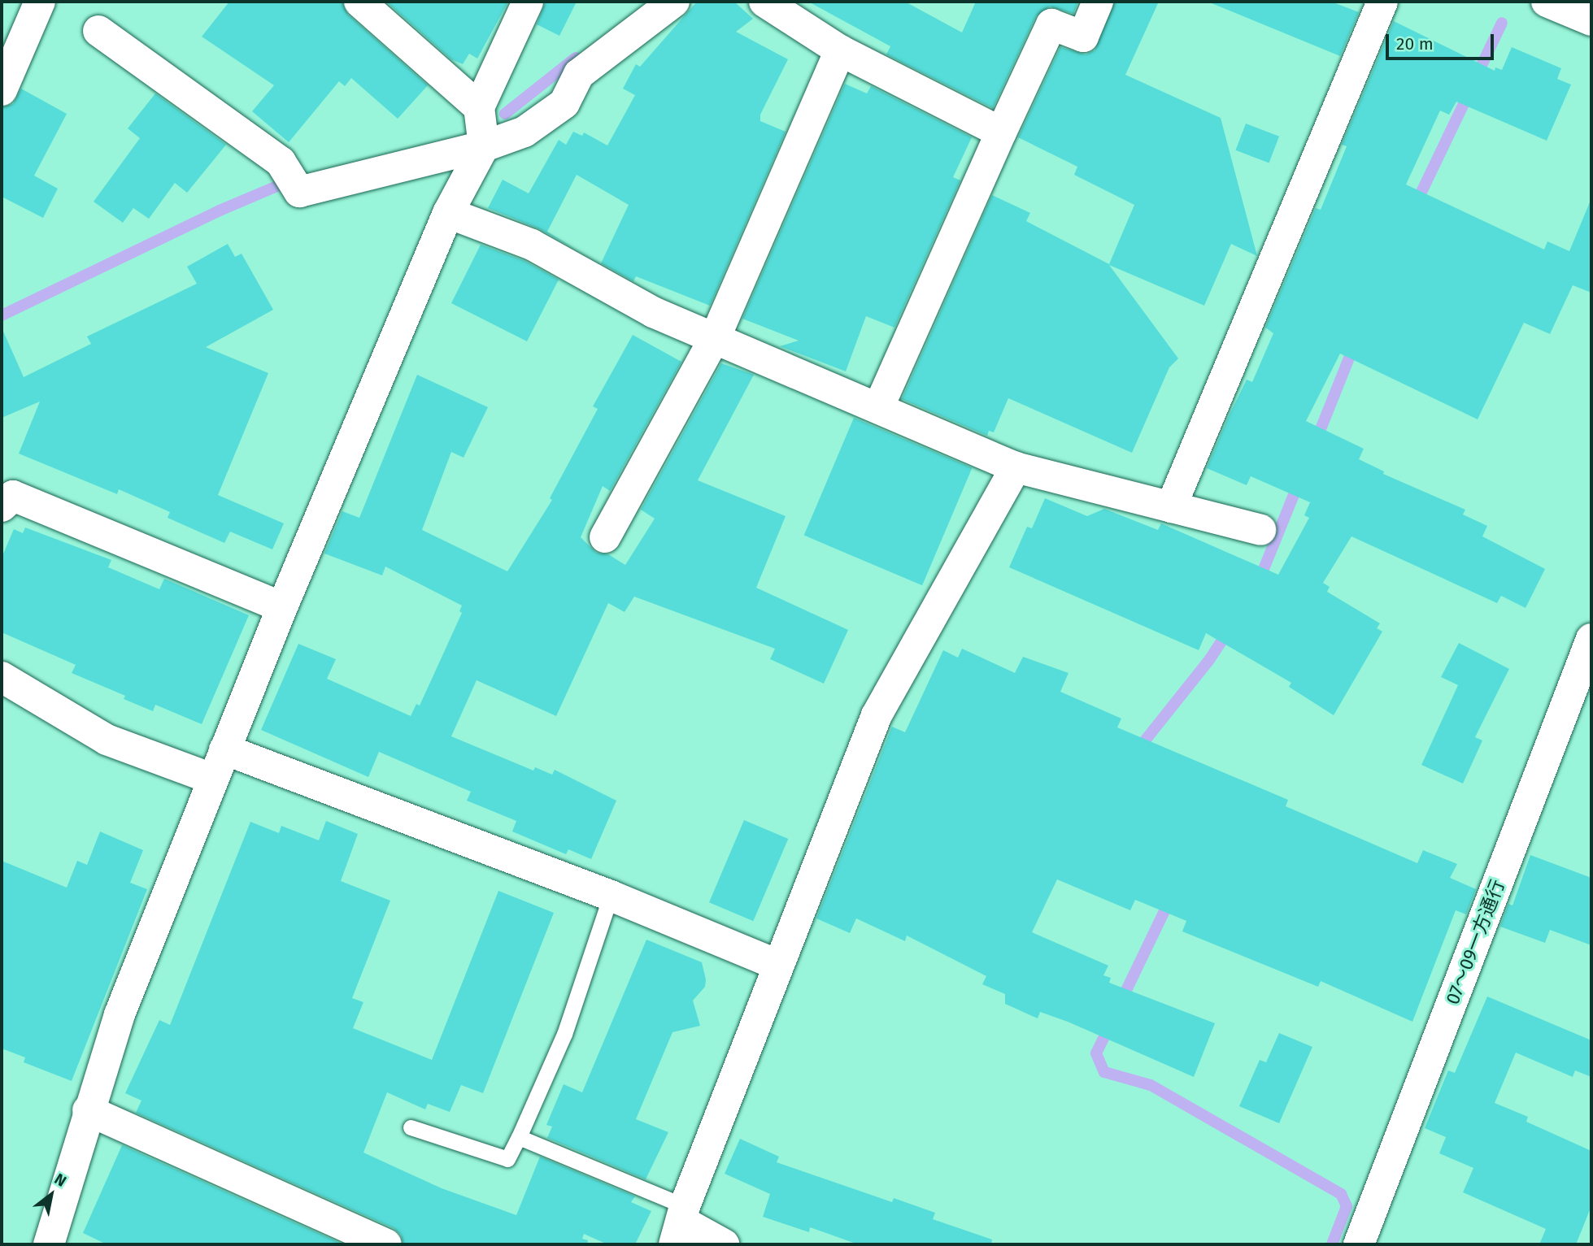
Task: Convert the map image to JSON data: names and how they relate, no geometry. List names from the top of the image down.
{
  "streets": {
    "street": ["07～09一方通行"]
  },
  "scale_bar": "20 m",
  "north": "top right"
}
